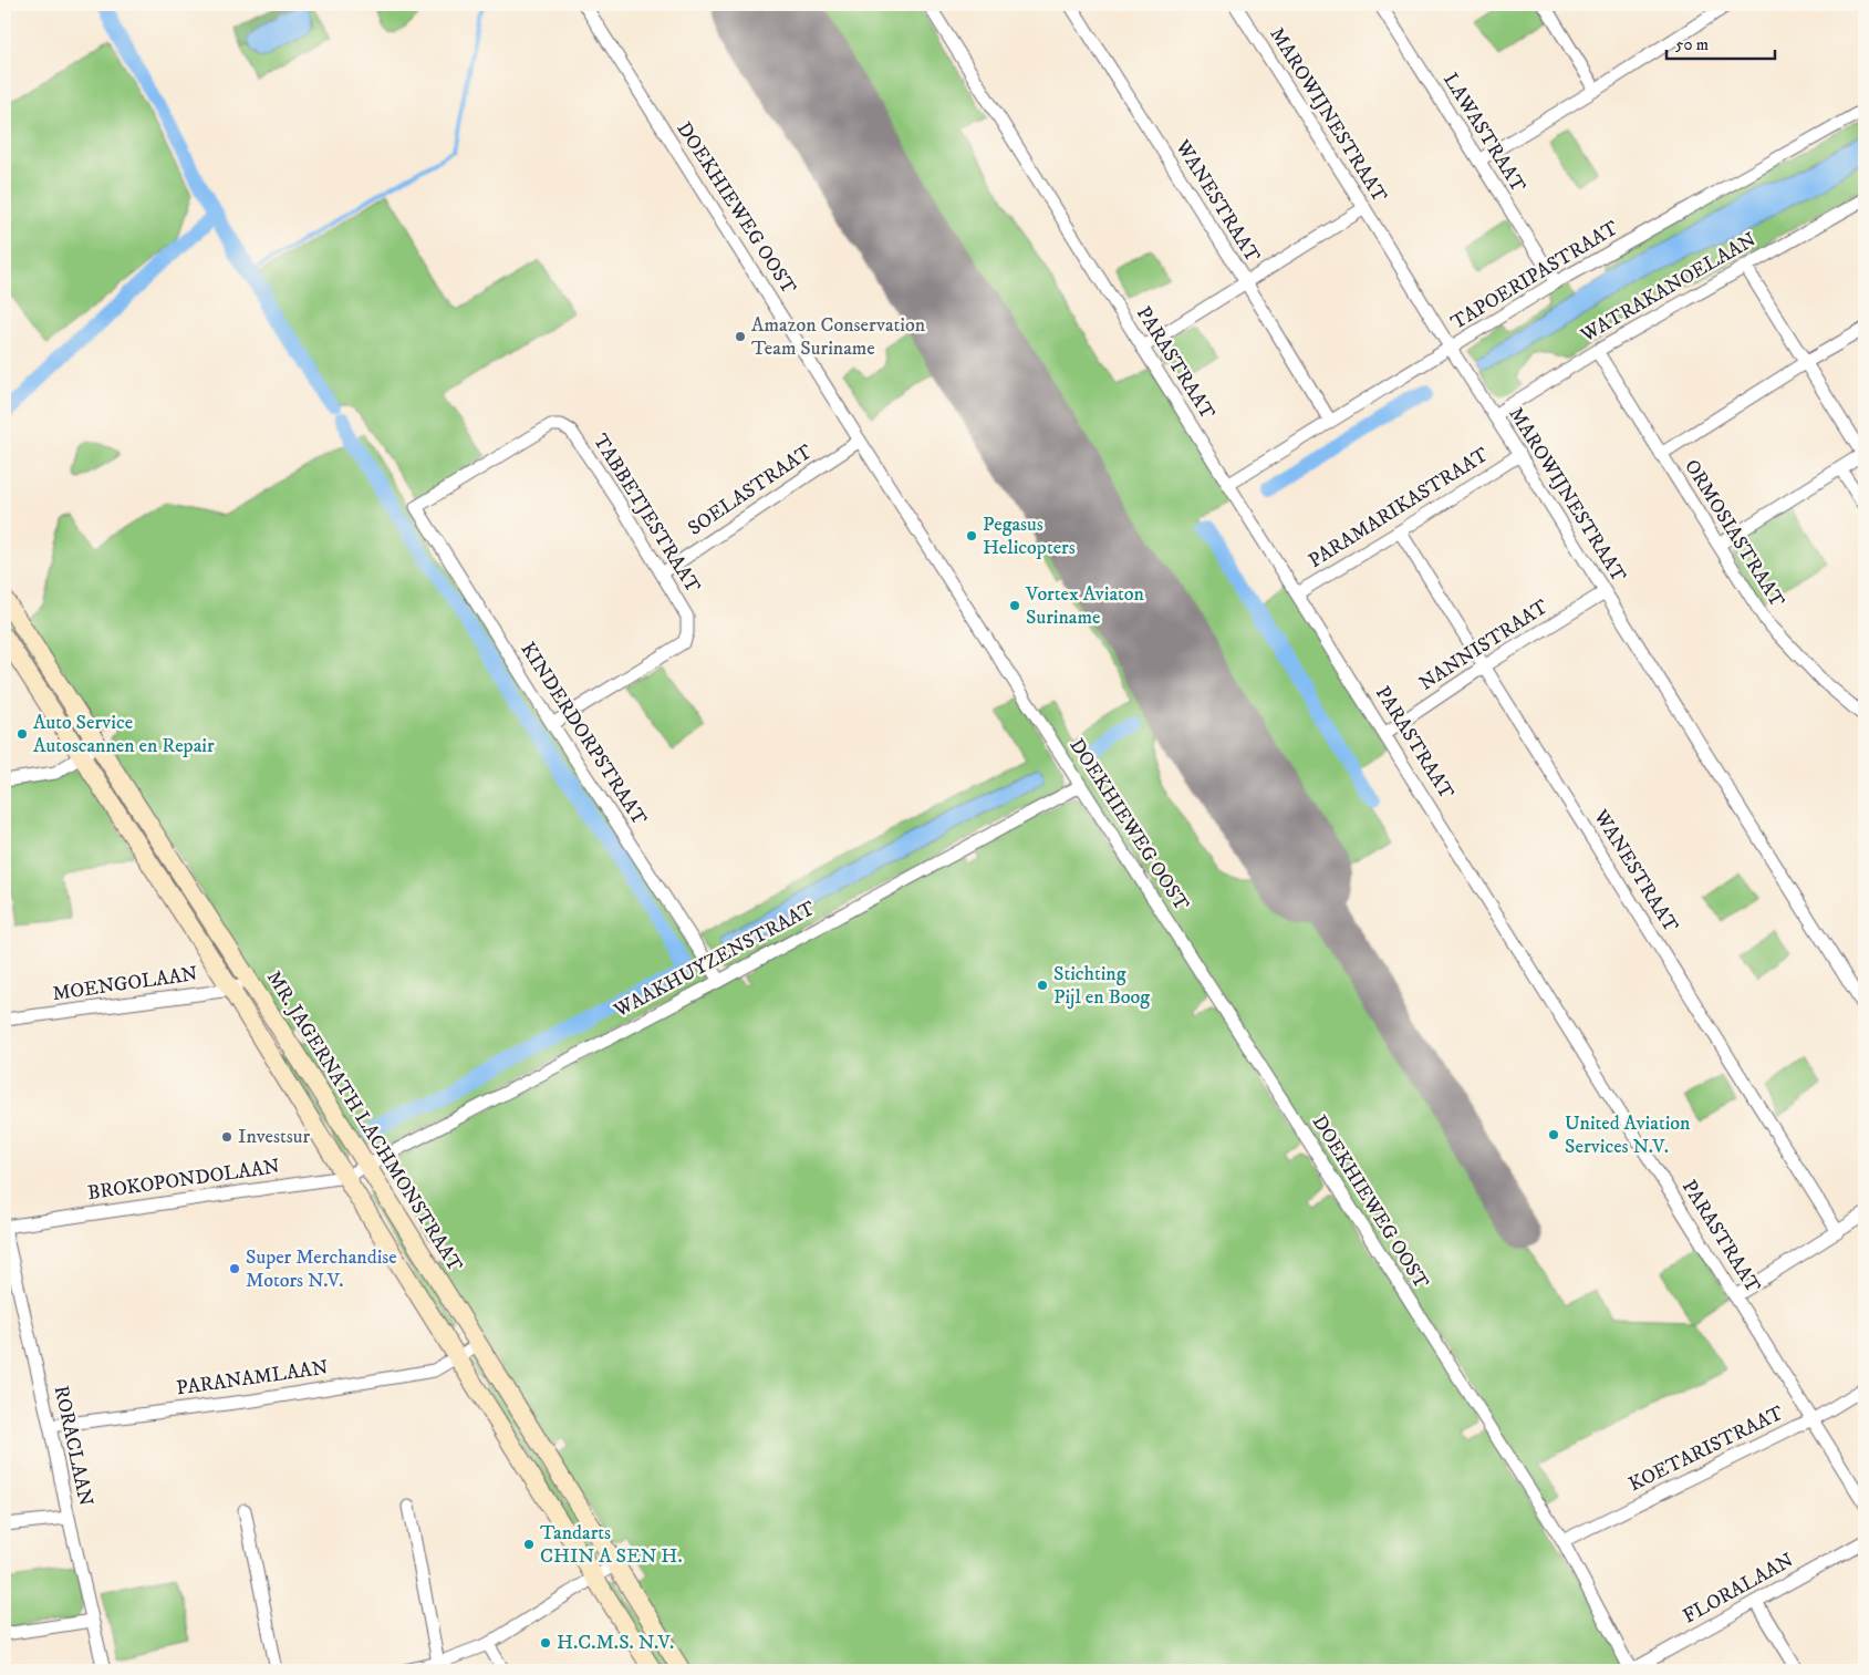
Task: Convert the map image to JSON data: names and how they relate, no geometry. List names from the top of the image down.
{
  "streets": {
    "main road": ["MR. JAGERNATH LACHMONSTRAAT"],
    "street": [
      "MAROWIJNESTRAAT",
      "LAWASTRAAT",
      "WANESTRAAT",
      "DOEKHIEWEG OOST",
      "TAPOERIPASTRAAT",
      "WATRAKANOELAAN",
      "PARASTRAAT",
      "SOELASTRAAT",
      "PARAMARIKASTRAAT",
      "TABBETJESTRAAT",
      "ORMOSIASTRAAT",
      "NANNISTRAAT",
      "KINDERDORPSTRAAT",
      "WAAKHUYZENSTRAAT",
      "MOENGOLAAN",
      "BROKOPONDOLAAN",
      "PARANAMLAAN",
      "RORACLAAN",
      "KOETARISTRAAT",
      "FLORALAAN"
    ]
  },
  "crossings": [
    ["MAROWIJNESTRAAT", "TAPOERIPASTRAAT"],
    ["MAROWIJNESTRAAT", "WATRAKANOELAAN"],
    ["MAROWIJNESTRAAT", "PARAMARIKASTRAAT"],
    ["MAROWIJNESTRAAT", "NANNISTRAAT"],
    ["LAWASTRAAT", "TAPOERIPASTRAAT"],
    ["WANESTRAAT", "TAPOERIPASTRAAT"],
    ["WANESTRAAT", "PARAMARIKASTRAAT"],
    ["WANESTRAAT", "NANNISTRAAT"],
    ["DOEKHIEWEG OOST", "SOELASTRAAT"],
    ["DOEKHIEWEG OOST", "WAAKHUYZENSTRAAT"],
    ["DOEKHIEWEG OOST", "KOETARISTRAAT"],
    ["DOEKHIEWEG OOST", "FLORALAAN"],
    ["TAPOERIPASTRAAT", "PARASTRAAT"],
    ["WATRAKANOELAAN", "ORMOSIASTRAAT"],
    ["PARASTRAAT", "PARAMARIKASTRAAT"],
    ["PARASTRAAT", "NANNISTRAAT"],
    ["PARASTRAAT", "KOETARISTRAAT"],
    ["SOELASTRAAT", "TABBETJESTRAAT"],
    ["TABBETJESTRAAT", "KINDERDORPSTRAAT"],
    ["KINDERDORPSTRAAT", "WAAKHUYZENSTRAAT"],
    ["WAAKHUYZENSTRAAT", "MR. JAGERNATH LACHMONSTRAAT"],
    ["WAAKHUYZENSTRAAT", "BROKOPONDOLAAN"],
    ["MOENGOLAAN", "MR. JAGERNATH LACHMONSTRAAT"],
    ["MR. JAGERNATH LACHMONSTRAAT", "BROKOPONDOLAAN"],
    ["MR. JAGERNATH LACHMONSTRAAT", "PARANAMLAAN"],
    ["BROKOPONDOLAAN", "RORACLAAN"],
    ["PARANAMLAAN", "RORACLAAN"]
  ],
  "places": [
    "Amazon Conservation Team Suriname",
    "Pegasus Helicopters",
    "Vortex Aviaton Suriname",
    "Auto Service Autoscannen en Repair",
    "Stichting Pijl en Boog",
    "United Aviation Services N.V.",
    "Investsur",
    "Super Merchandise Motors N.V.",
    "Tandarts CHIN A SEN H.",
    "H.C.M.S. N.V."
  ],
  "scale_bar": "50 m"
}
